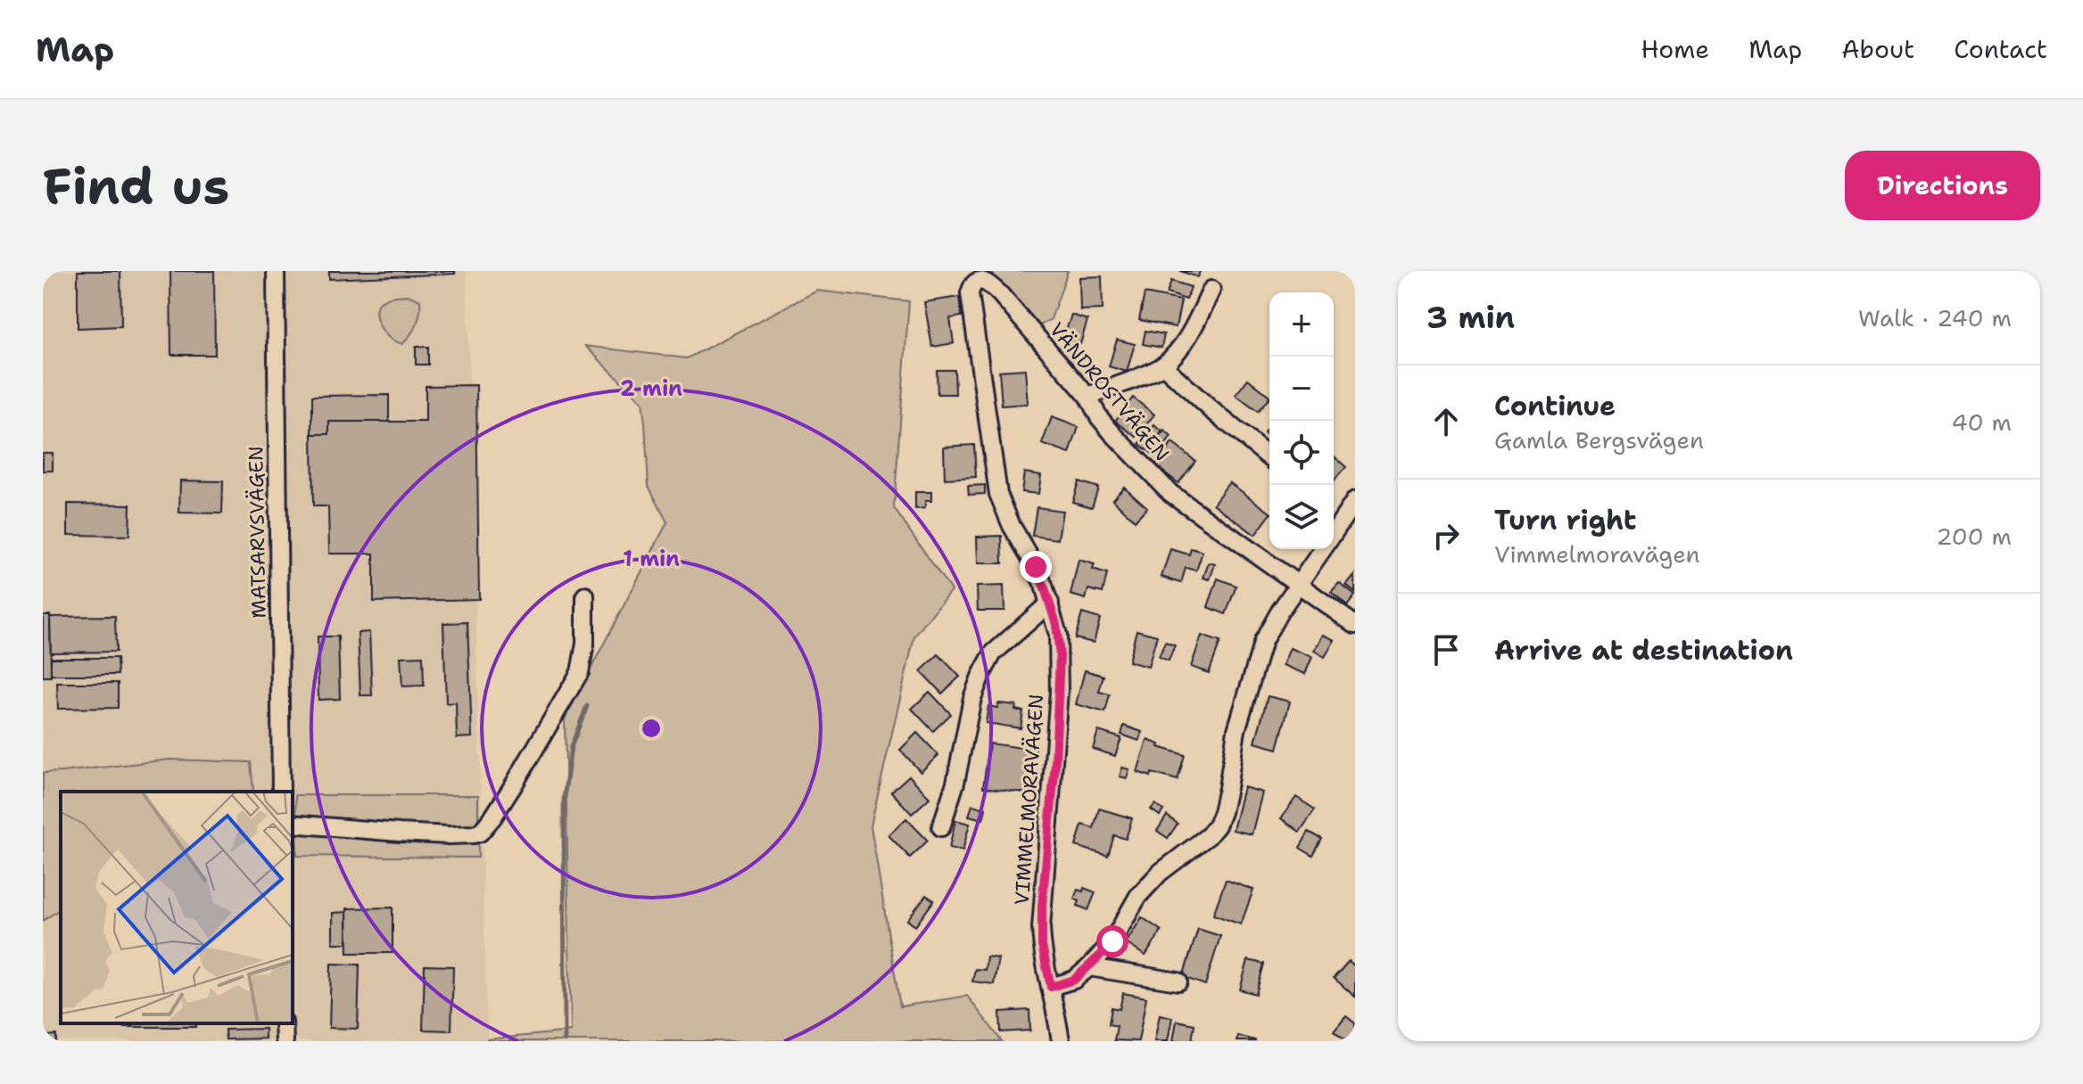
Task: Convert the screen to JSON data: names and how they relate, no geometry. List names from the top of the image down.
{
  "streets": {
    "street": ["VÄNDROSTVÄGEN", "MATSARVSVÄGEN", "VIMMELMORAVÄGEN"]
  },
  "crossings": [
    ["VÄNDROSTVÄGEN", "VIMMELMORAVÄGEN"]
  ],
  "page": {
    "header": "Map",
    "nav": [
      "Home",
      "Map",
      "About",
      "Contact"
    ],
    "buttons": "Directions",
    "title": "Find us",
    "heading": ["3 min", "Walk · 240 m"],
    "map_buttons": ["+", "−"],
    "list": [
      ["Continue", "Gamla Bergsvägen", "40 m"],
      ["Turn right", "Vimmelmoravägen", "200 m"],
      "Arrive at destination"
    ]
  },
  "rings": ["2 min", "1 min"]
}
